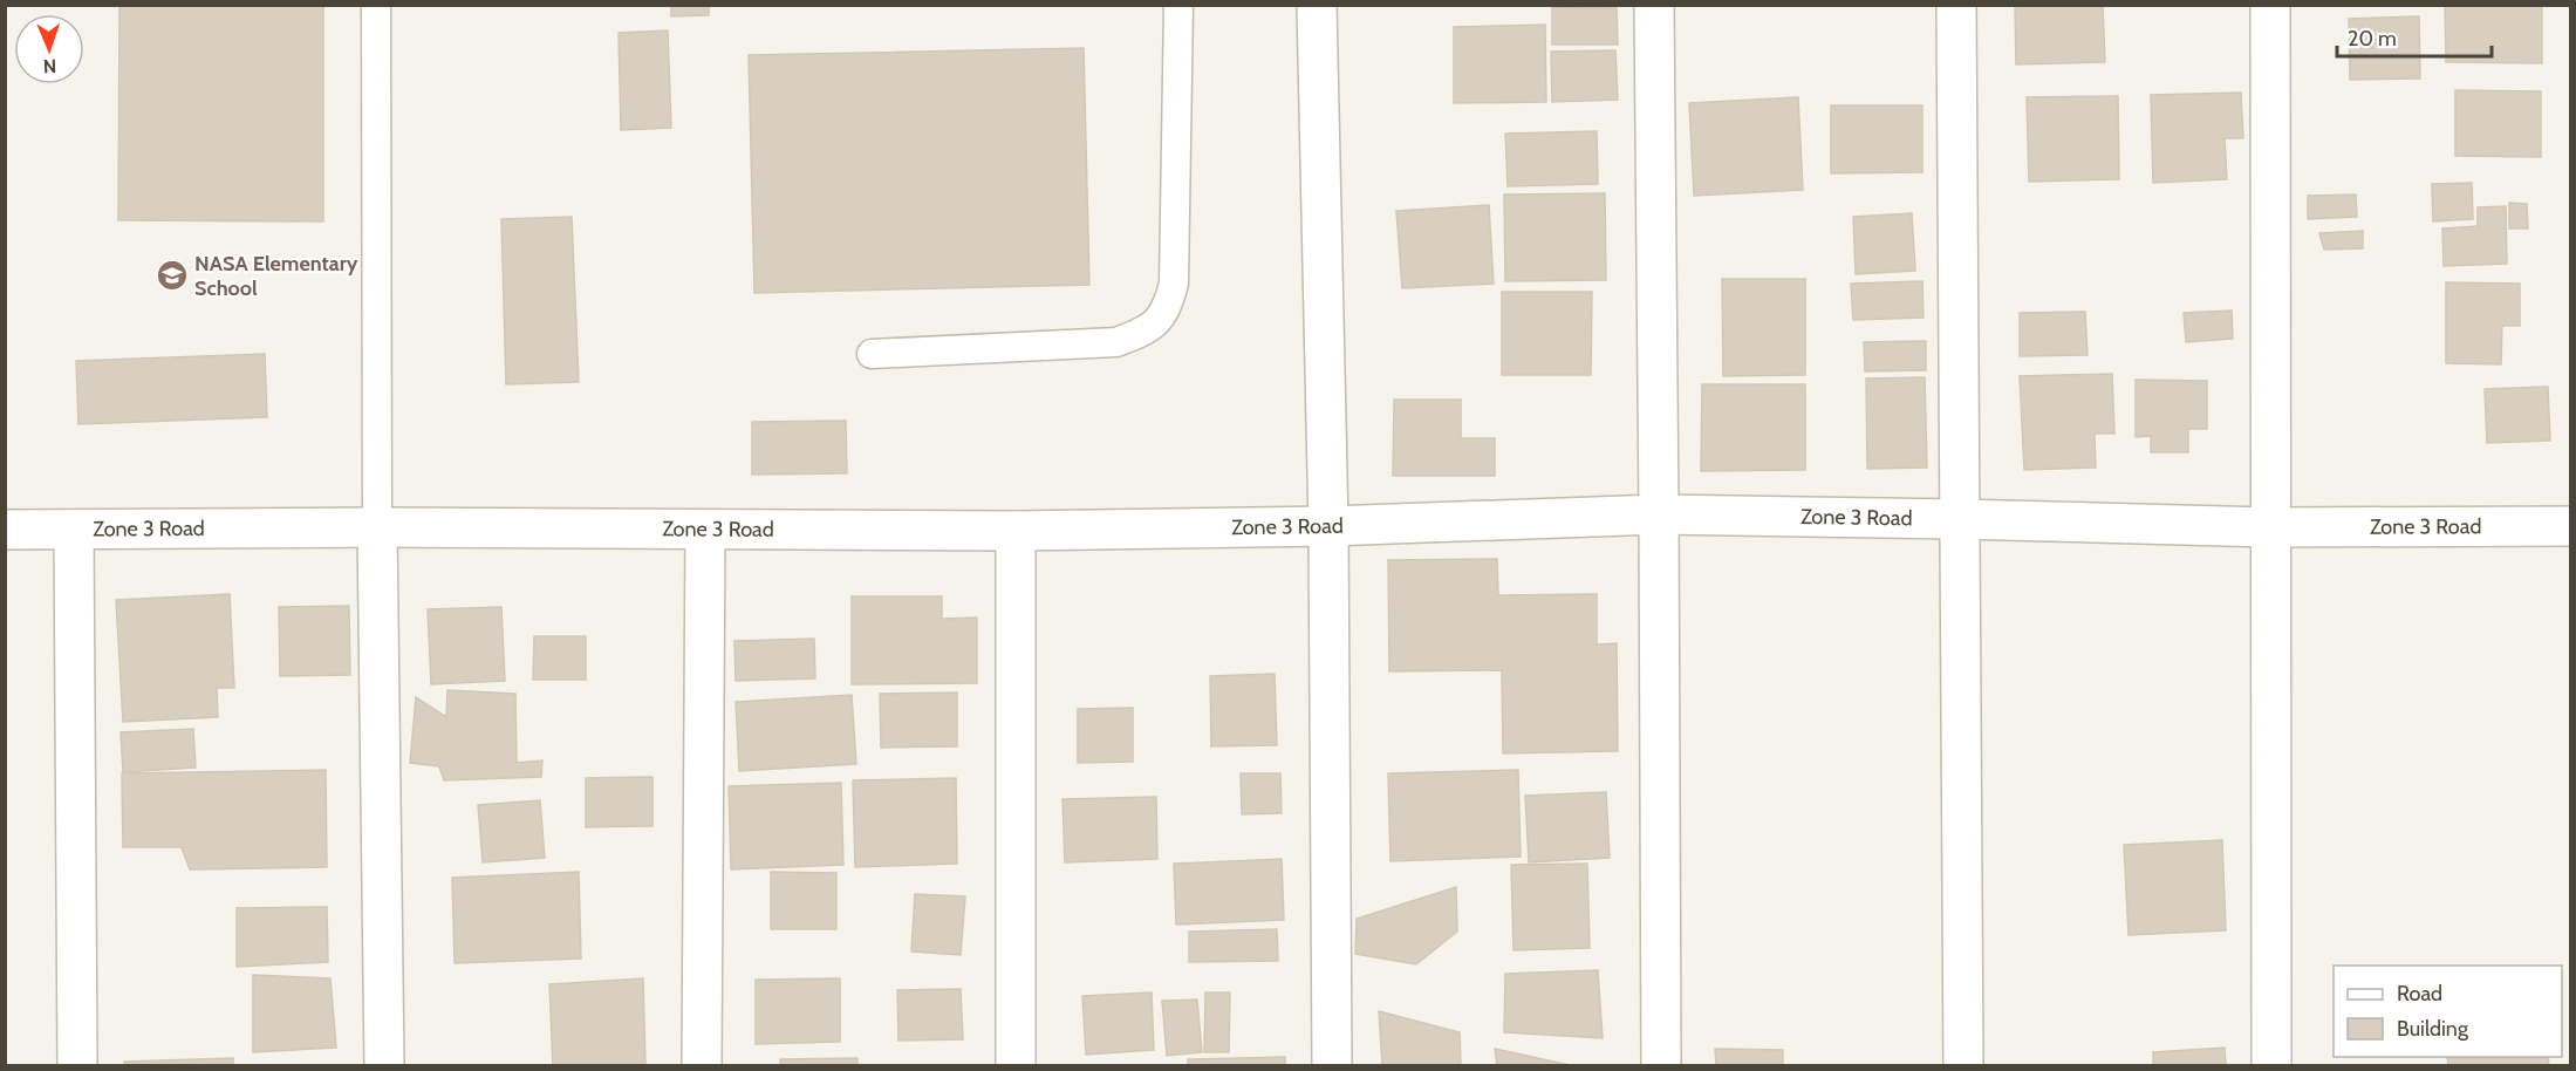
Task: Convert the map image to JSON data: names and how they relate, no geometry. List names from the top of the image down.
{
  "streets": {
    "street": ["Zone 3 Road"]
  },
  "places": {
    "school or university": ["NASA Elementary School"]
  },
  "legend": ["Road", "Building"],
  "scale_bar": "20 m",
  "north": "bottom"
}
